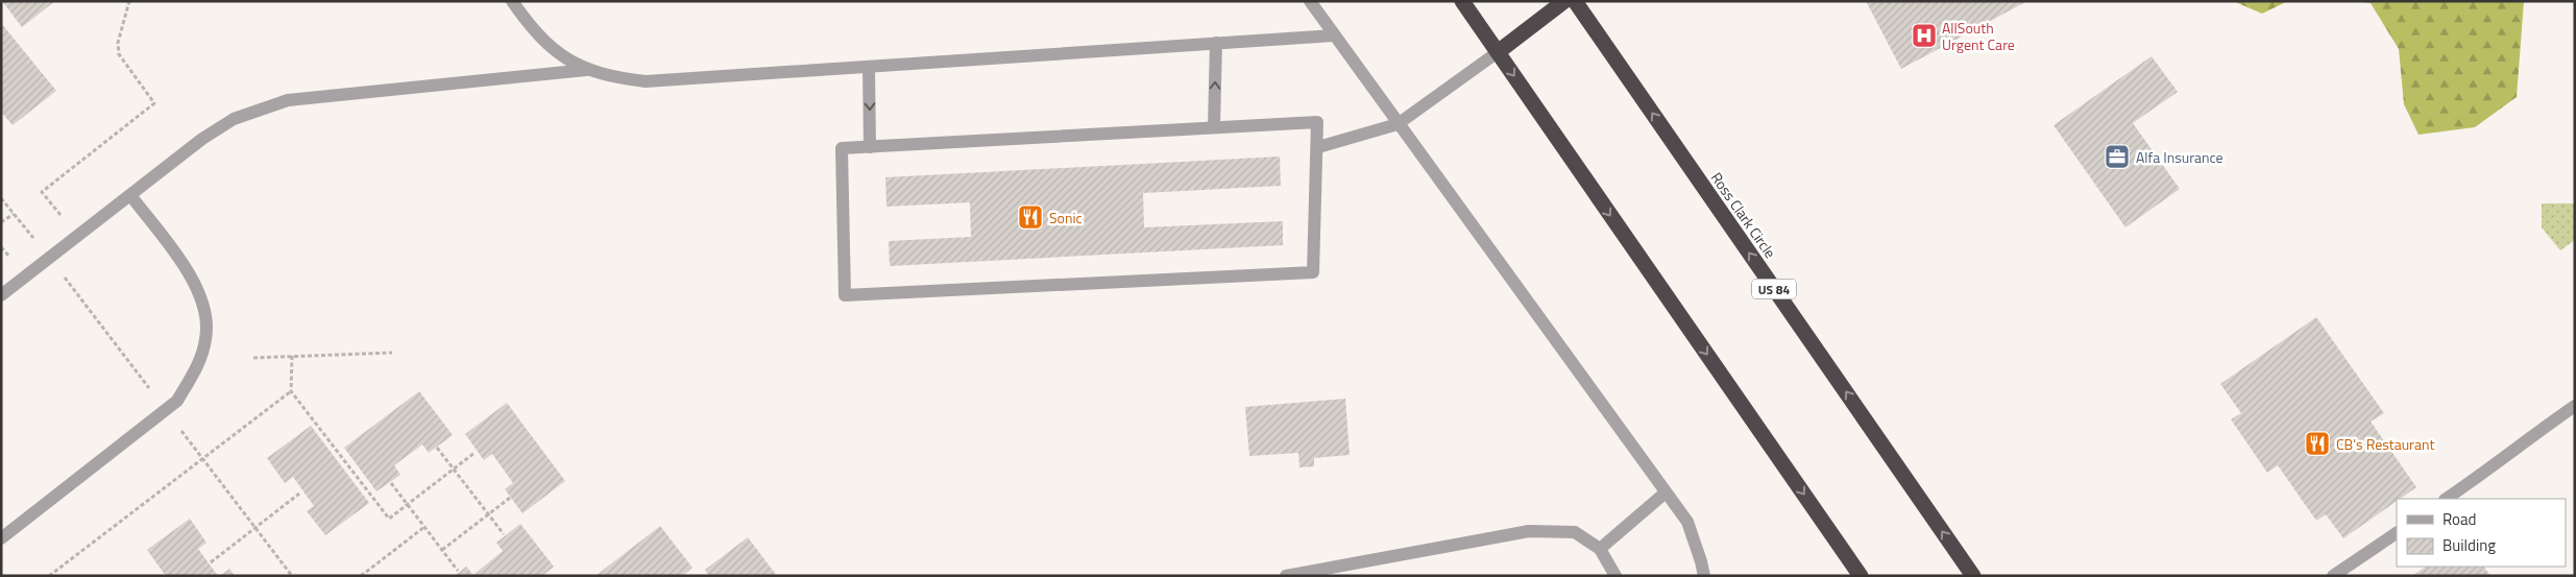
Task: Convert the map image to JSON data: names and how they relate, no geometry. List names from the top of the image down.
{
  "streets": {
    "highway": ["Ross Clark Circle", "US 84"]
  },
  "places": {
    "hospital": ["AllSouth Urgent Care"],
    "office": ["Alfa Insurance"],
    "restaurant": ["Sonic", "CB's Restaurant"]
  },
  "legend": ["Road", "Building"]
}
